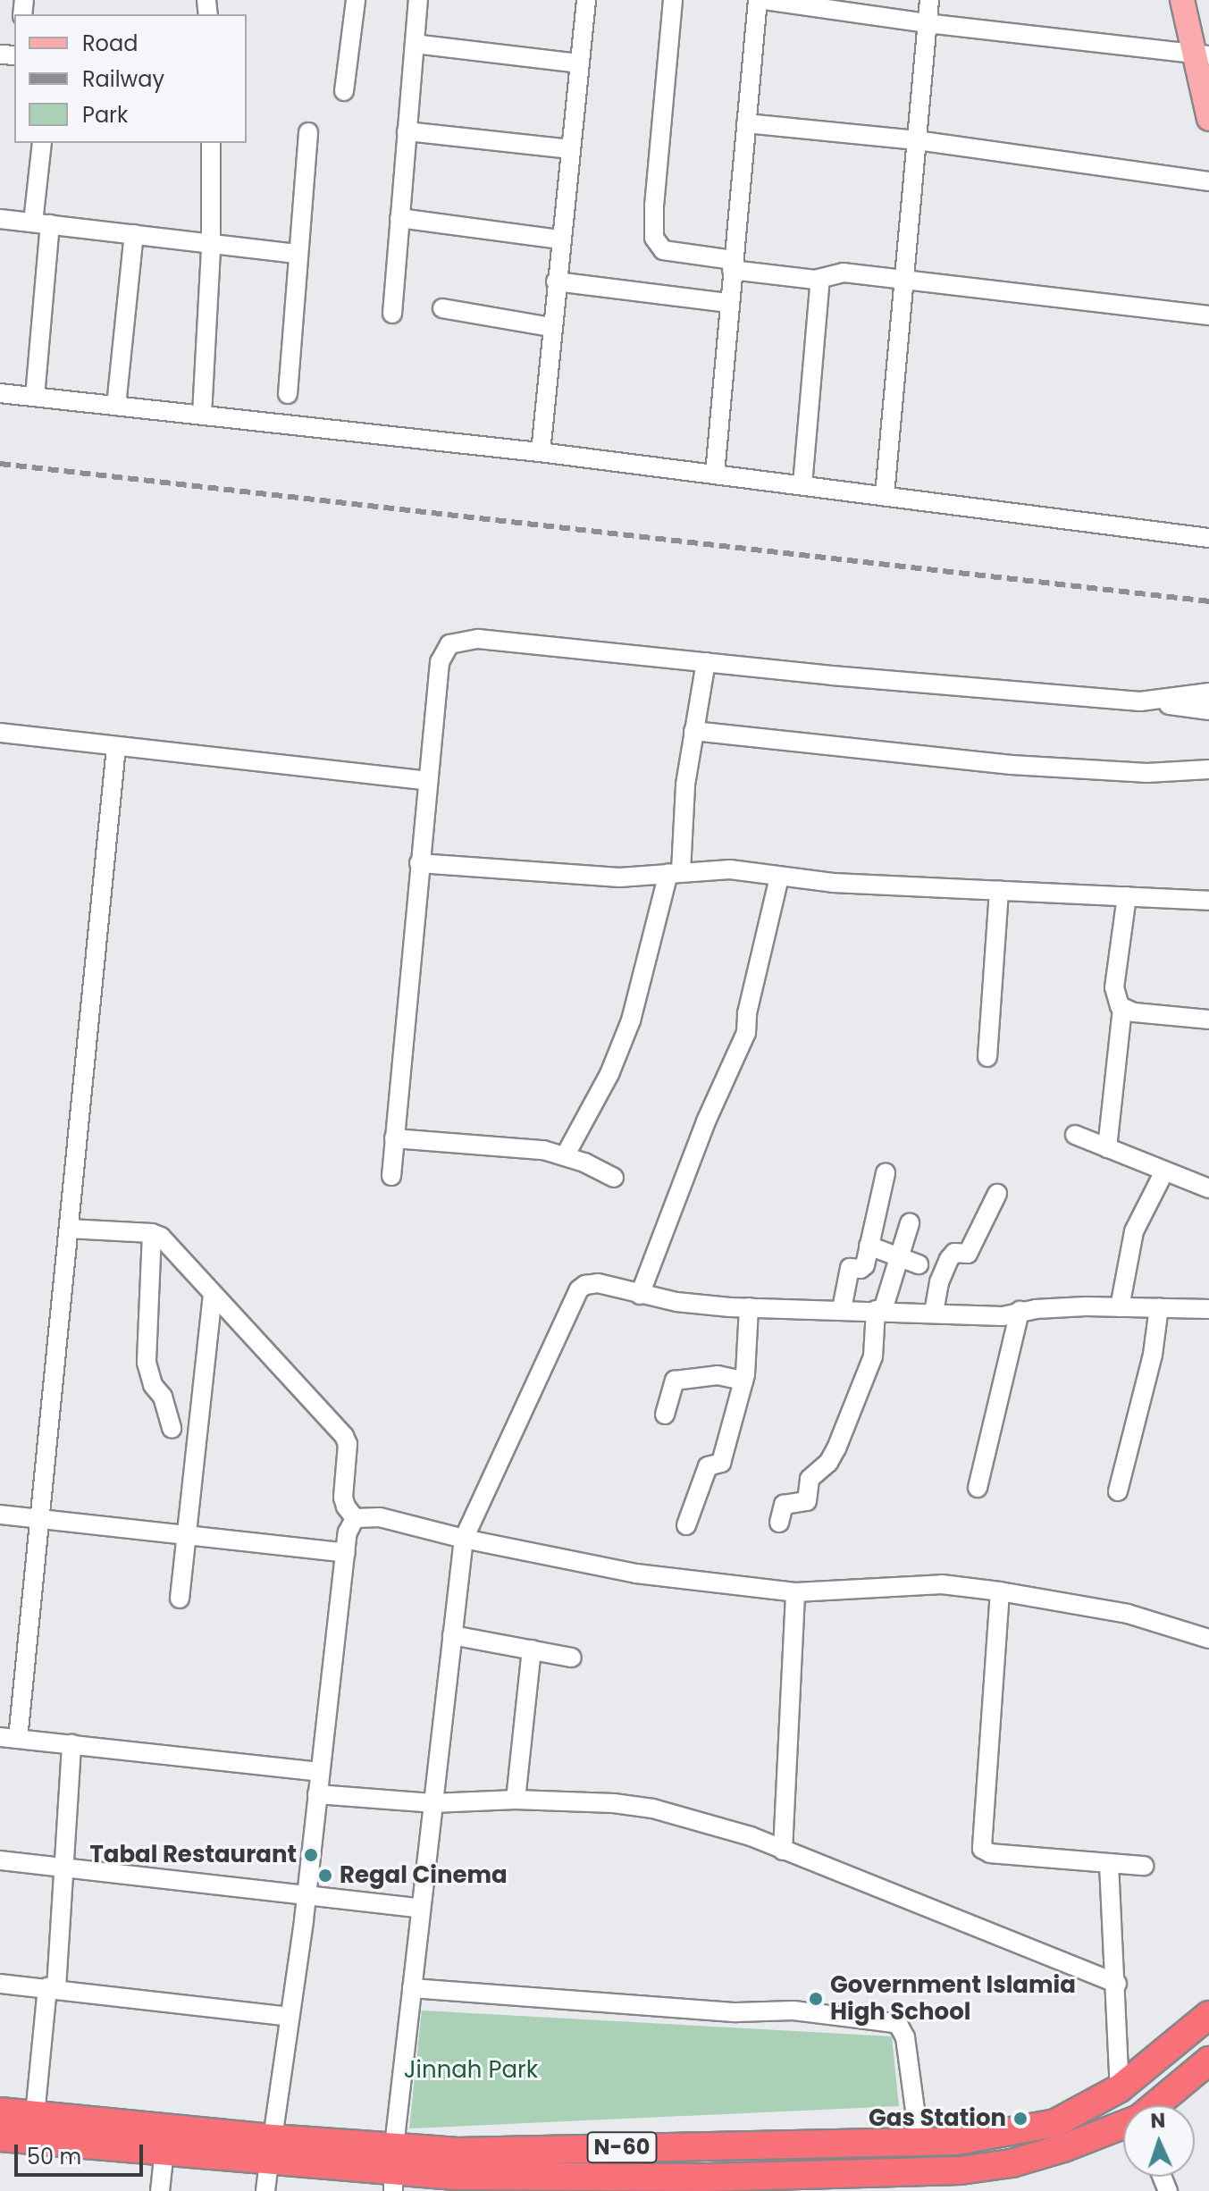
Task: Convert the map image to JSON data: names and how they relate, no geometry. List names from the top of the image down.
{
  "streets": {
    "highway": ["N-60"]
  },
  "parks": ["Jinnah Park"],
  "places": [
    "Tabal Restaurant",
    "Regal Cinema",
    "Government Islamia High School",
    "Gas Station"
  ],
  "legend": ["Road", "Railway", "Park"],
  "scale_bar": "50 m",
  "north": "top"
}
